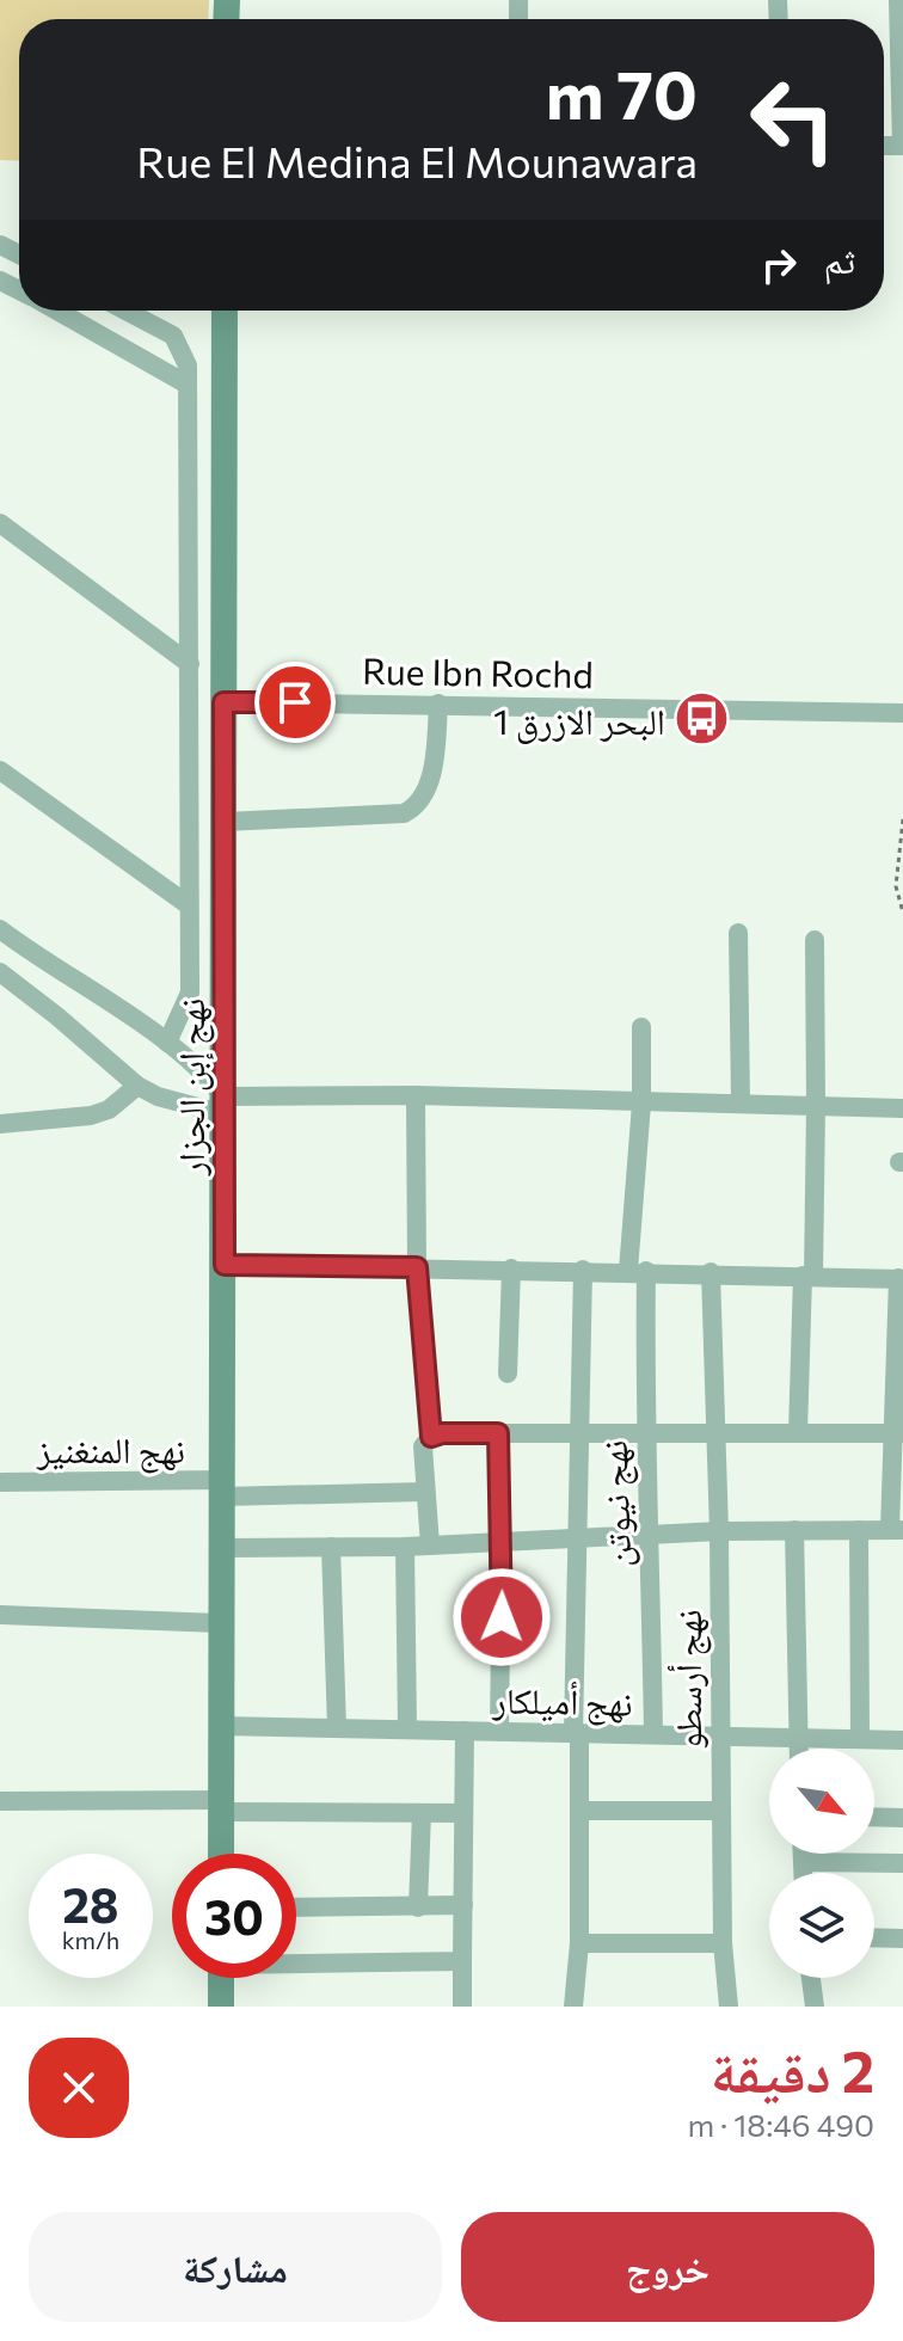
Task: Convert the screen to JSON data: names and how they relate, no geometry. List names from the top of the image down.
{
  "streets": {
    "street": [
      "Rue Ibn Rochd",
      "نهج إبن الجزار",
      "نهج المنغنيز",
      "نهج نيوتن",
      "نهج أرسطو",
      "نهج أميلكار"
    ]
  },
  "crossings": [
    ["Rue Ibn Rochd", "نهج إبن الجزار"],
    ["نهج إبن الجزار", "نهج المنغنيز"],
    ["نهج إبن الجزار", "نهج أميلكار"],
    ["نهج نيوتن", "نهج أميلكار"],
    ["نهج أرسطو", "نهج أميلكار"]
  ],
  "places": {
    "bus stop": ["1 البحر الازرق"]
  },
  "north": "bottom right",
  "page": {
    "turn": ["70 m", "Rue El Medina El Mounawara"],
    "then": "ثم",
    "speed": "28 km/h",
    "limit": "30",
    "heading": ["2 دقيقة", "490 m · 18:46"],
    "buttons": ["خروج", "مشاركة"]
  }
}
